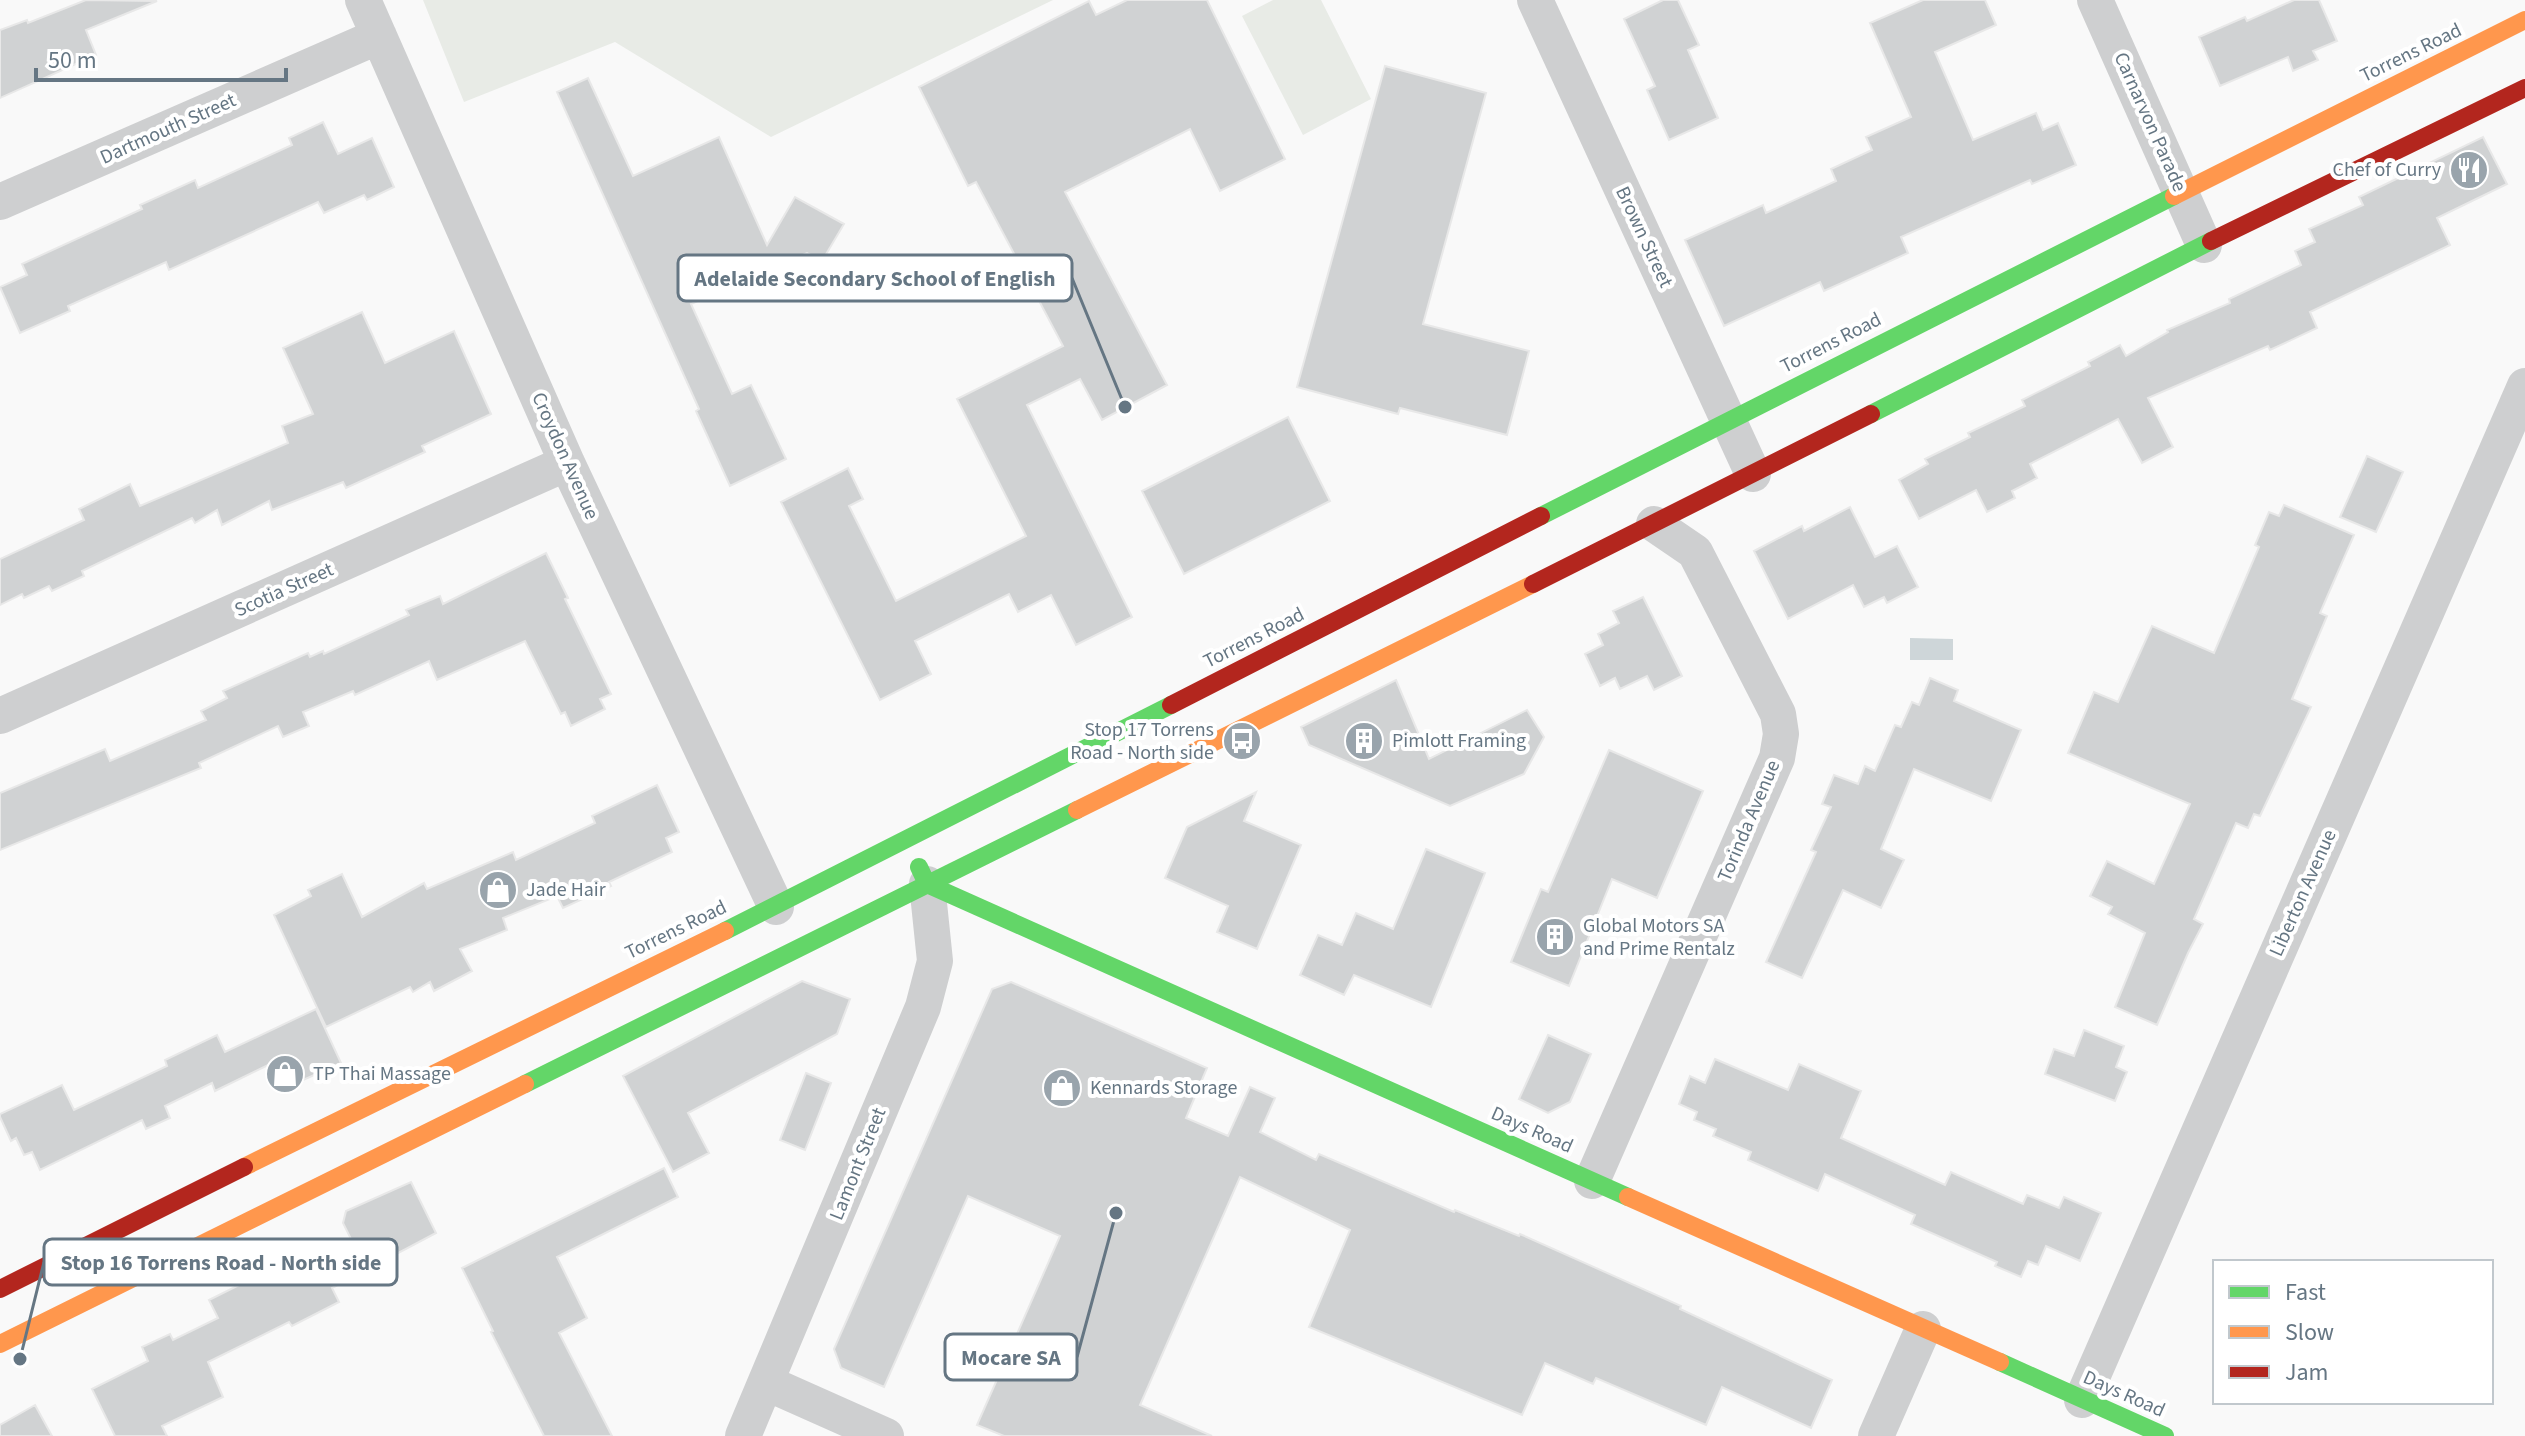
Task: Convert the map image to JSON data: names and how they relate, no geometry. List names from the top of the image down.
{
  "streets": {
    "main road": ["Torrens Road", "Days Road"],
    "street": [
      "Carnarvon Parade",
      "Dartmouth Street",
      "Brown Street",
      "Croydon Avenue",
      "Scotia Street",
      "Torinda Avenue",
      "Liberton Avenue",
      "Lamont Street"
    ]
  },
  "crossings": [
    ["Torrens Road", "Carnarvon Parade"],
    ["Torrens Road", "Brown Street"],
    ["Torrens Road", "Croydon Avenue"],
    ["Dartmouth Street", "Croydon Avenue"],
    ["Croydon Avenue", "Scotia Street"],
    ["Torinda Avenue", "Days Road"],
    ["Liberton Avenue", "Days Road"],
    ["Days Road", "Lamont Street"]
  ],
  "places": {
    "restaurant": ["Chef of Curry"],
    "other": ["Adelaide Secondary School of English", "Mocare SA", "Stop 16 Torrens Road - North side"],
    "bus stop": ["Stop 17 Torrens Road - North side"],
    "building": ["Pimlott Framing", "Global Motors SA and Prime Rentalz"],
    "shop": ["Jade Hair", "TP Thai Massage", "Kennards Storage"]
  },
  "legend": ["Fast", "Slow", "Jam"],
  "scale_bar": "50 m"
}
